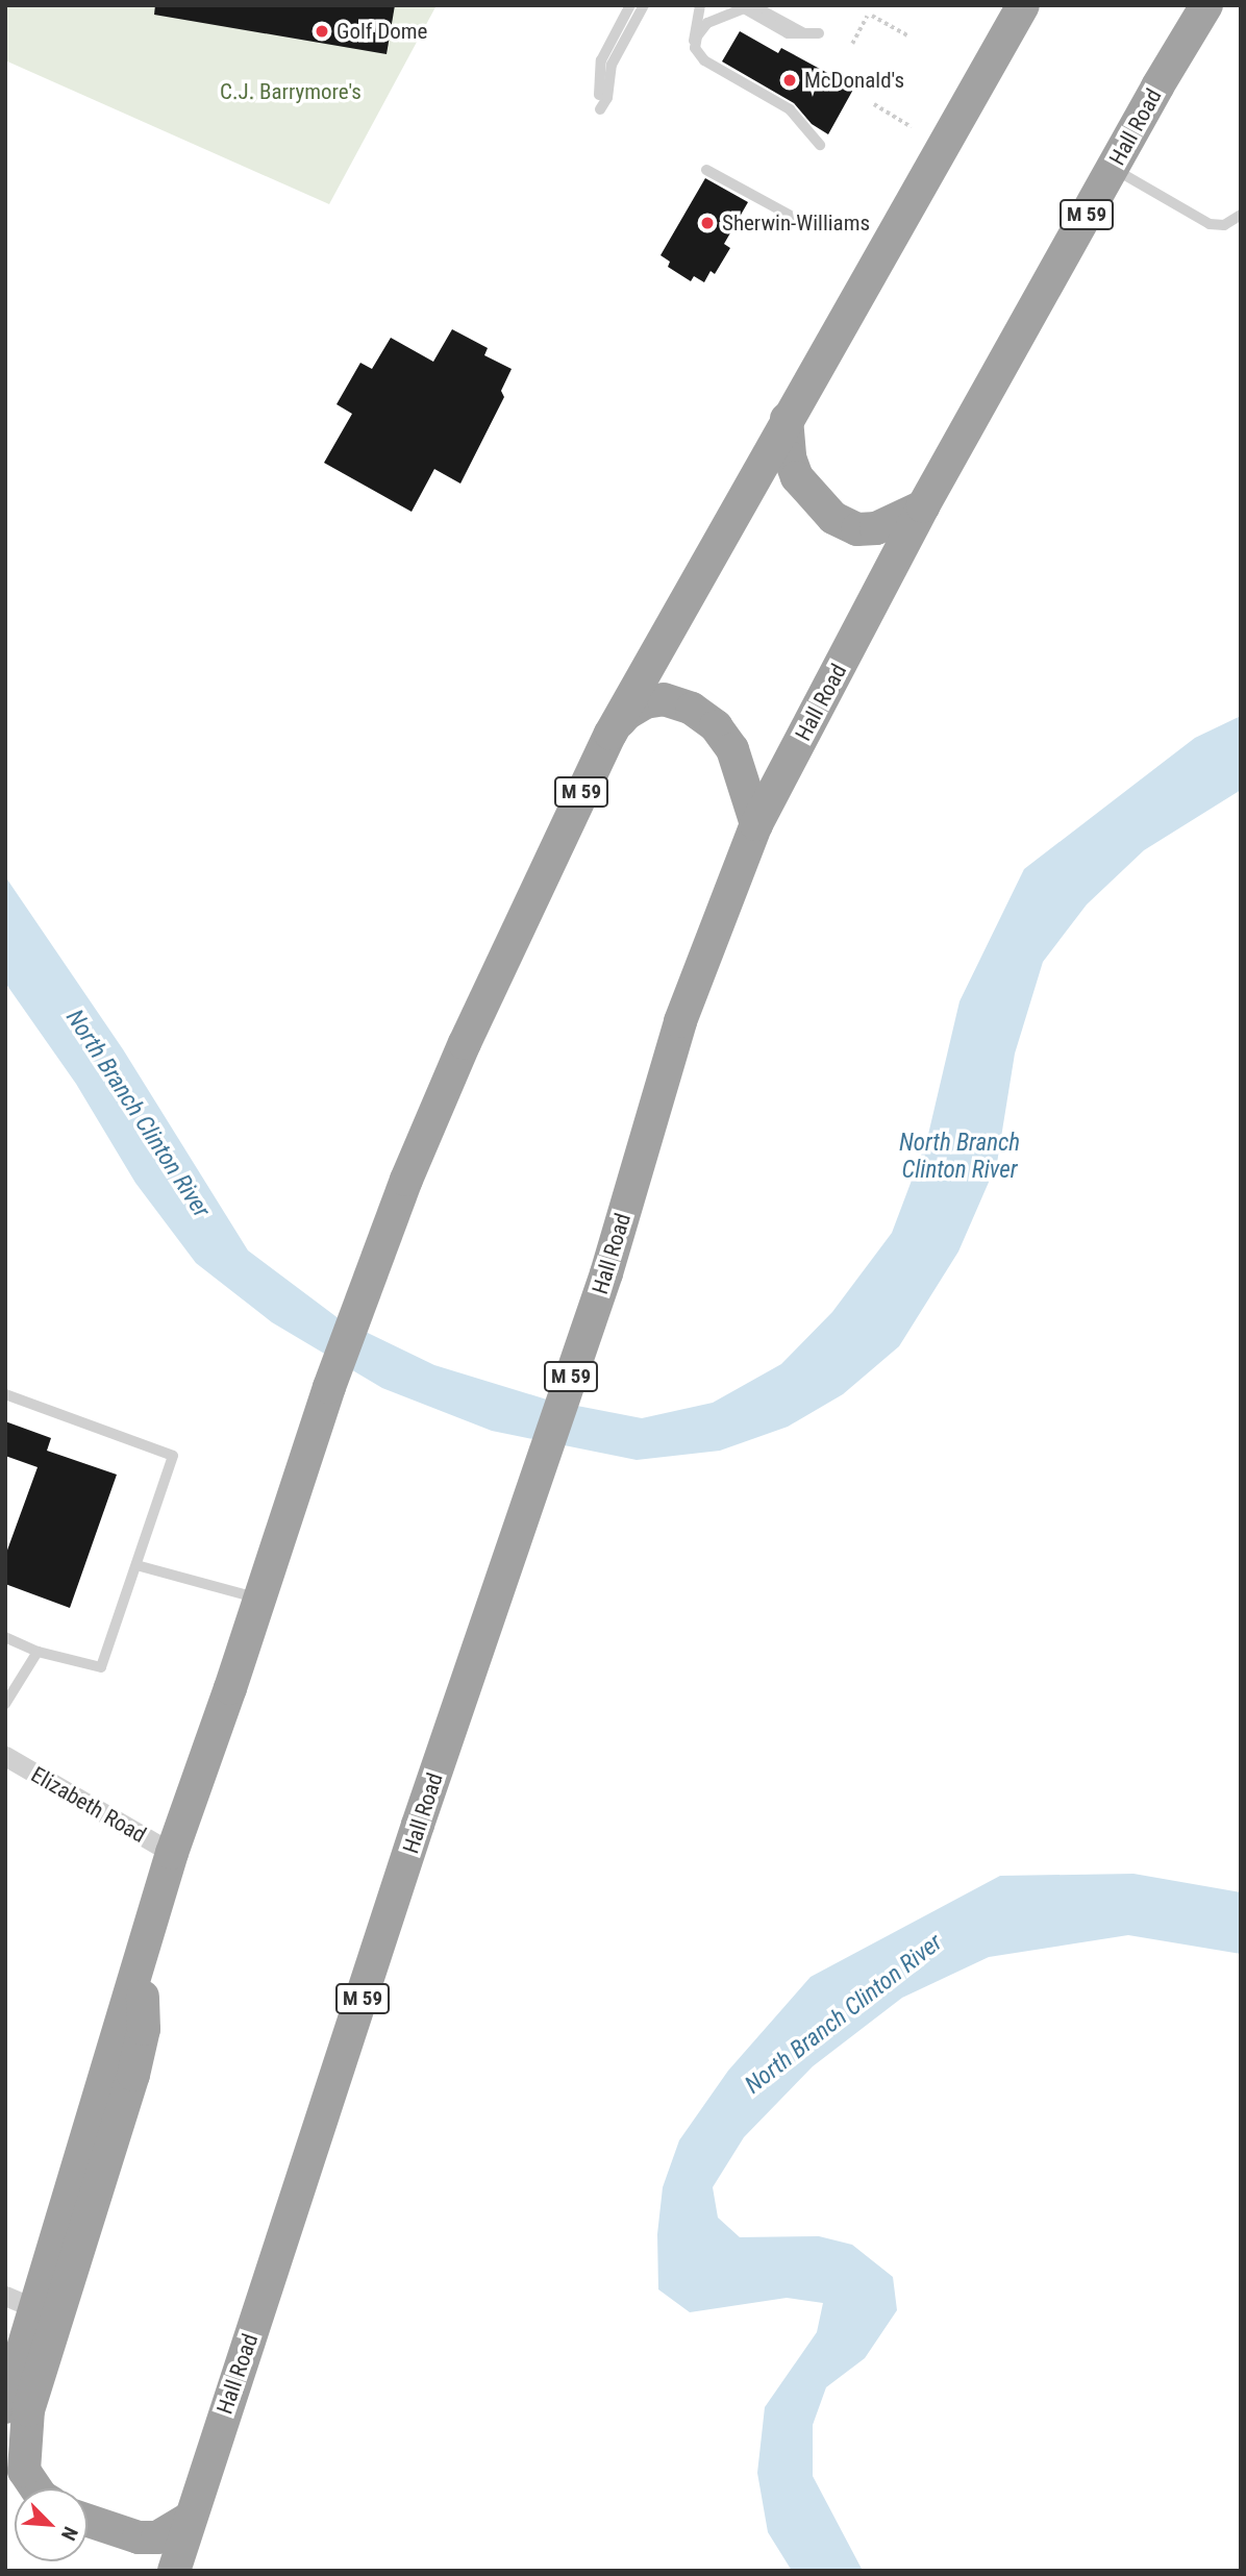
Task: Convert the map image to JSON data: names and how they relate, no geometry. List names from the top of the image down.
{
  "streets": {
    "highway": ["Hall Road", "M 59"],
    "street": ["Elizabeth Road"]
  },
  "crossings": [
    ["M 59", "Elizabeth Road"]
  ],
  "water": ["North Branch Clinton River"],
  "parks": ["C.J. Barrymore's"],
  "places": ["Golf Dome", "McDonald's", "Sherwin-Williams"],
  "north": "bottom right"
}
